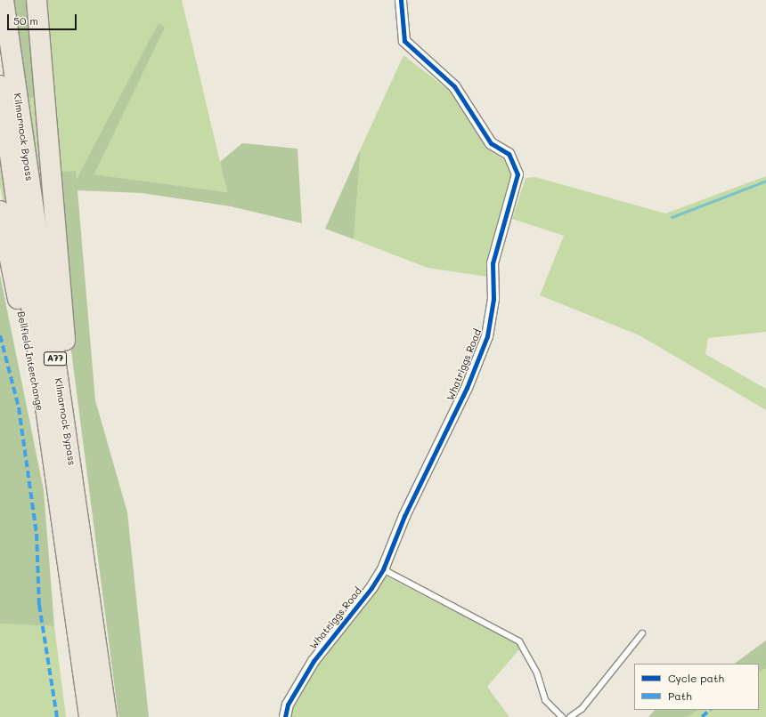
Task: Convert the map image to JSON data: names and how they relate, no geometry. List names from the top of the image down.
{
  "streets": {
    "highway": ["Kilmarnock Bypass", "A77", "Bellfield Interchange"],
    "street": ["Whatriggs Road"]
  },
  "crossings": [
    ["Kilmarnock Bypass", "A77"],
    ["Kilmarnock Bypass", "Bellfield Interchange"]
  ],
  "legend": ["Cycle path", "Path"],
  "scale_bar": "50 m"
}
